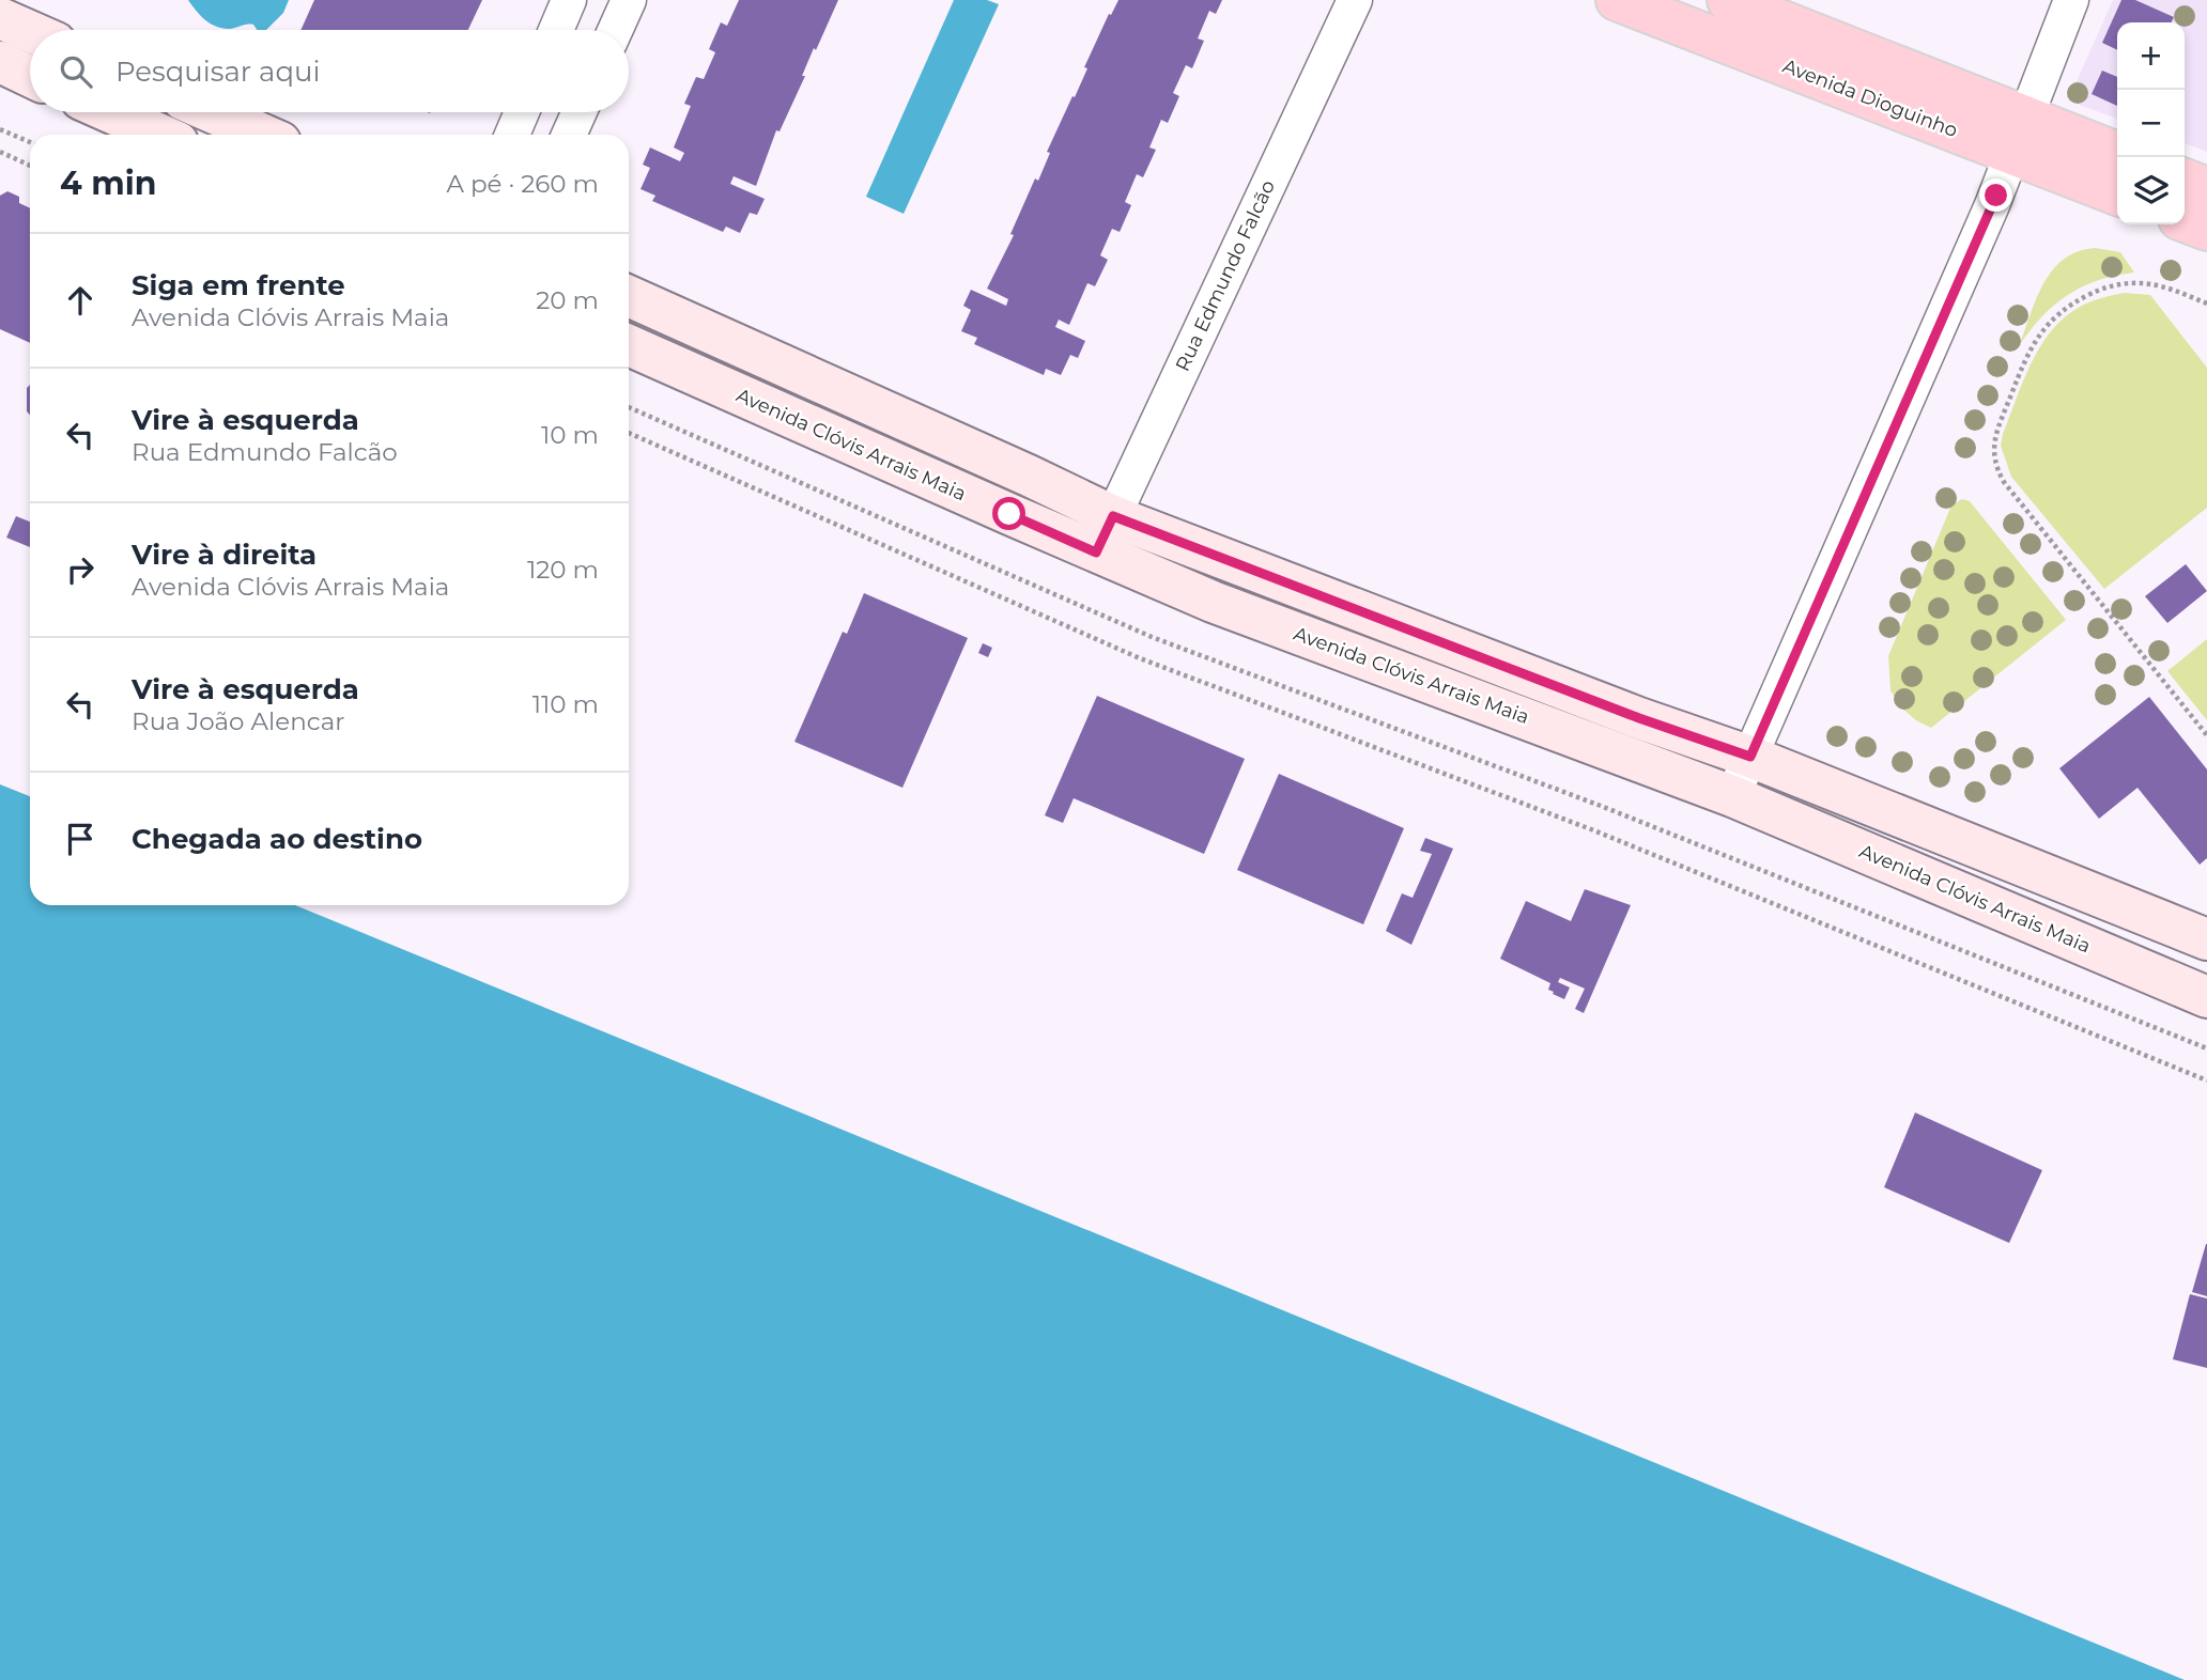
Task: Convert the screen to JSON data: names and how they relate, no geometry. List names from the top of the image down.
{
  "streets": {
    "main road": ["Avenida Dioguinho", "Avenida Clóvis Arrais Maia"],
    "street": ["Rua Edmundo Falcão"]
  },
  "crossings": [
    ["Rua Edmundo Falcão", "Avenida Clóvis Arrais Maia"]
  ],
  "page": {
    "map_buttons": ["+", "−"],
    "search": "Pesquisar aqui",
    "heading": ["4 min", "A pé · 260 m"],
    "list": [
      ["Siga em frente", "Avenida Clóvis Arrais Maia", "20 m"],
      ["Vire à esquerda", "Rua Edmundo Falcão", "10 m"],
      ["Vire à direita", "Avenida Clóvis Arrais Maia", "120 m"],
      ["Vire à esquerda", "Rua João Alencar", "110 m"],
      "Chegada ao destino"
    ]
  }
}
